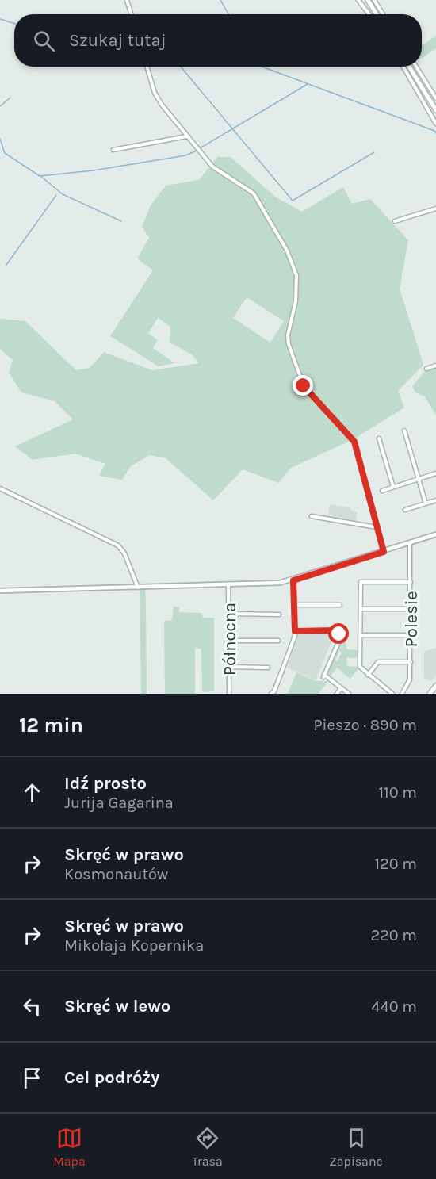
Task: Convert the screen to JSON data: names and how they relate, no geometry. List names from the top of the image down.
{
  "streets": {
    "street": ["Polesie", "Północna"]
  },
  "page": {
    "search": "Szukaj tutaj",
    "heading": ["12 min", "Pieszo · 890 m"],
    "list": [
      ["Idź prosto", "Jurija Gagarina", "110 m"],
      ["Skręć w prawo", "Kosmonautów", "120 m"],
      ["Skręć w prawo", "Mikołaja Kopernika", "220 m"],
      ["Skręć w lewo", "440 m"],
      "Cel podróży"
    ],
    "nav": ["Mapa", "Trasa", "Zapisane"]
  }
}
